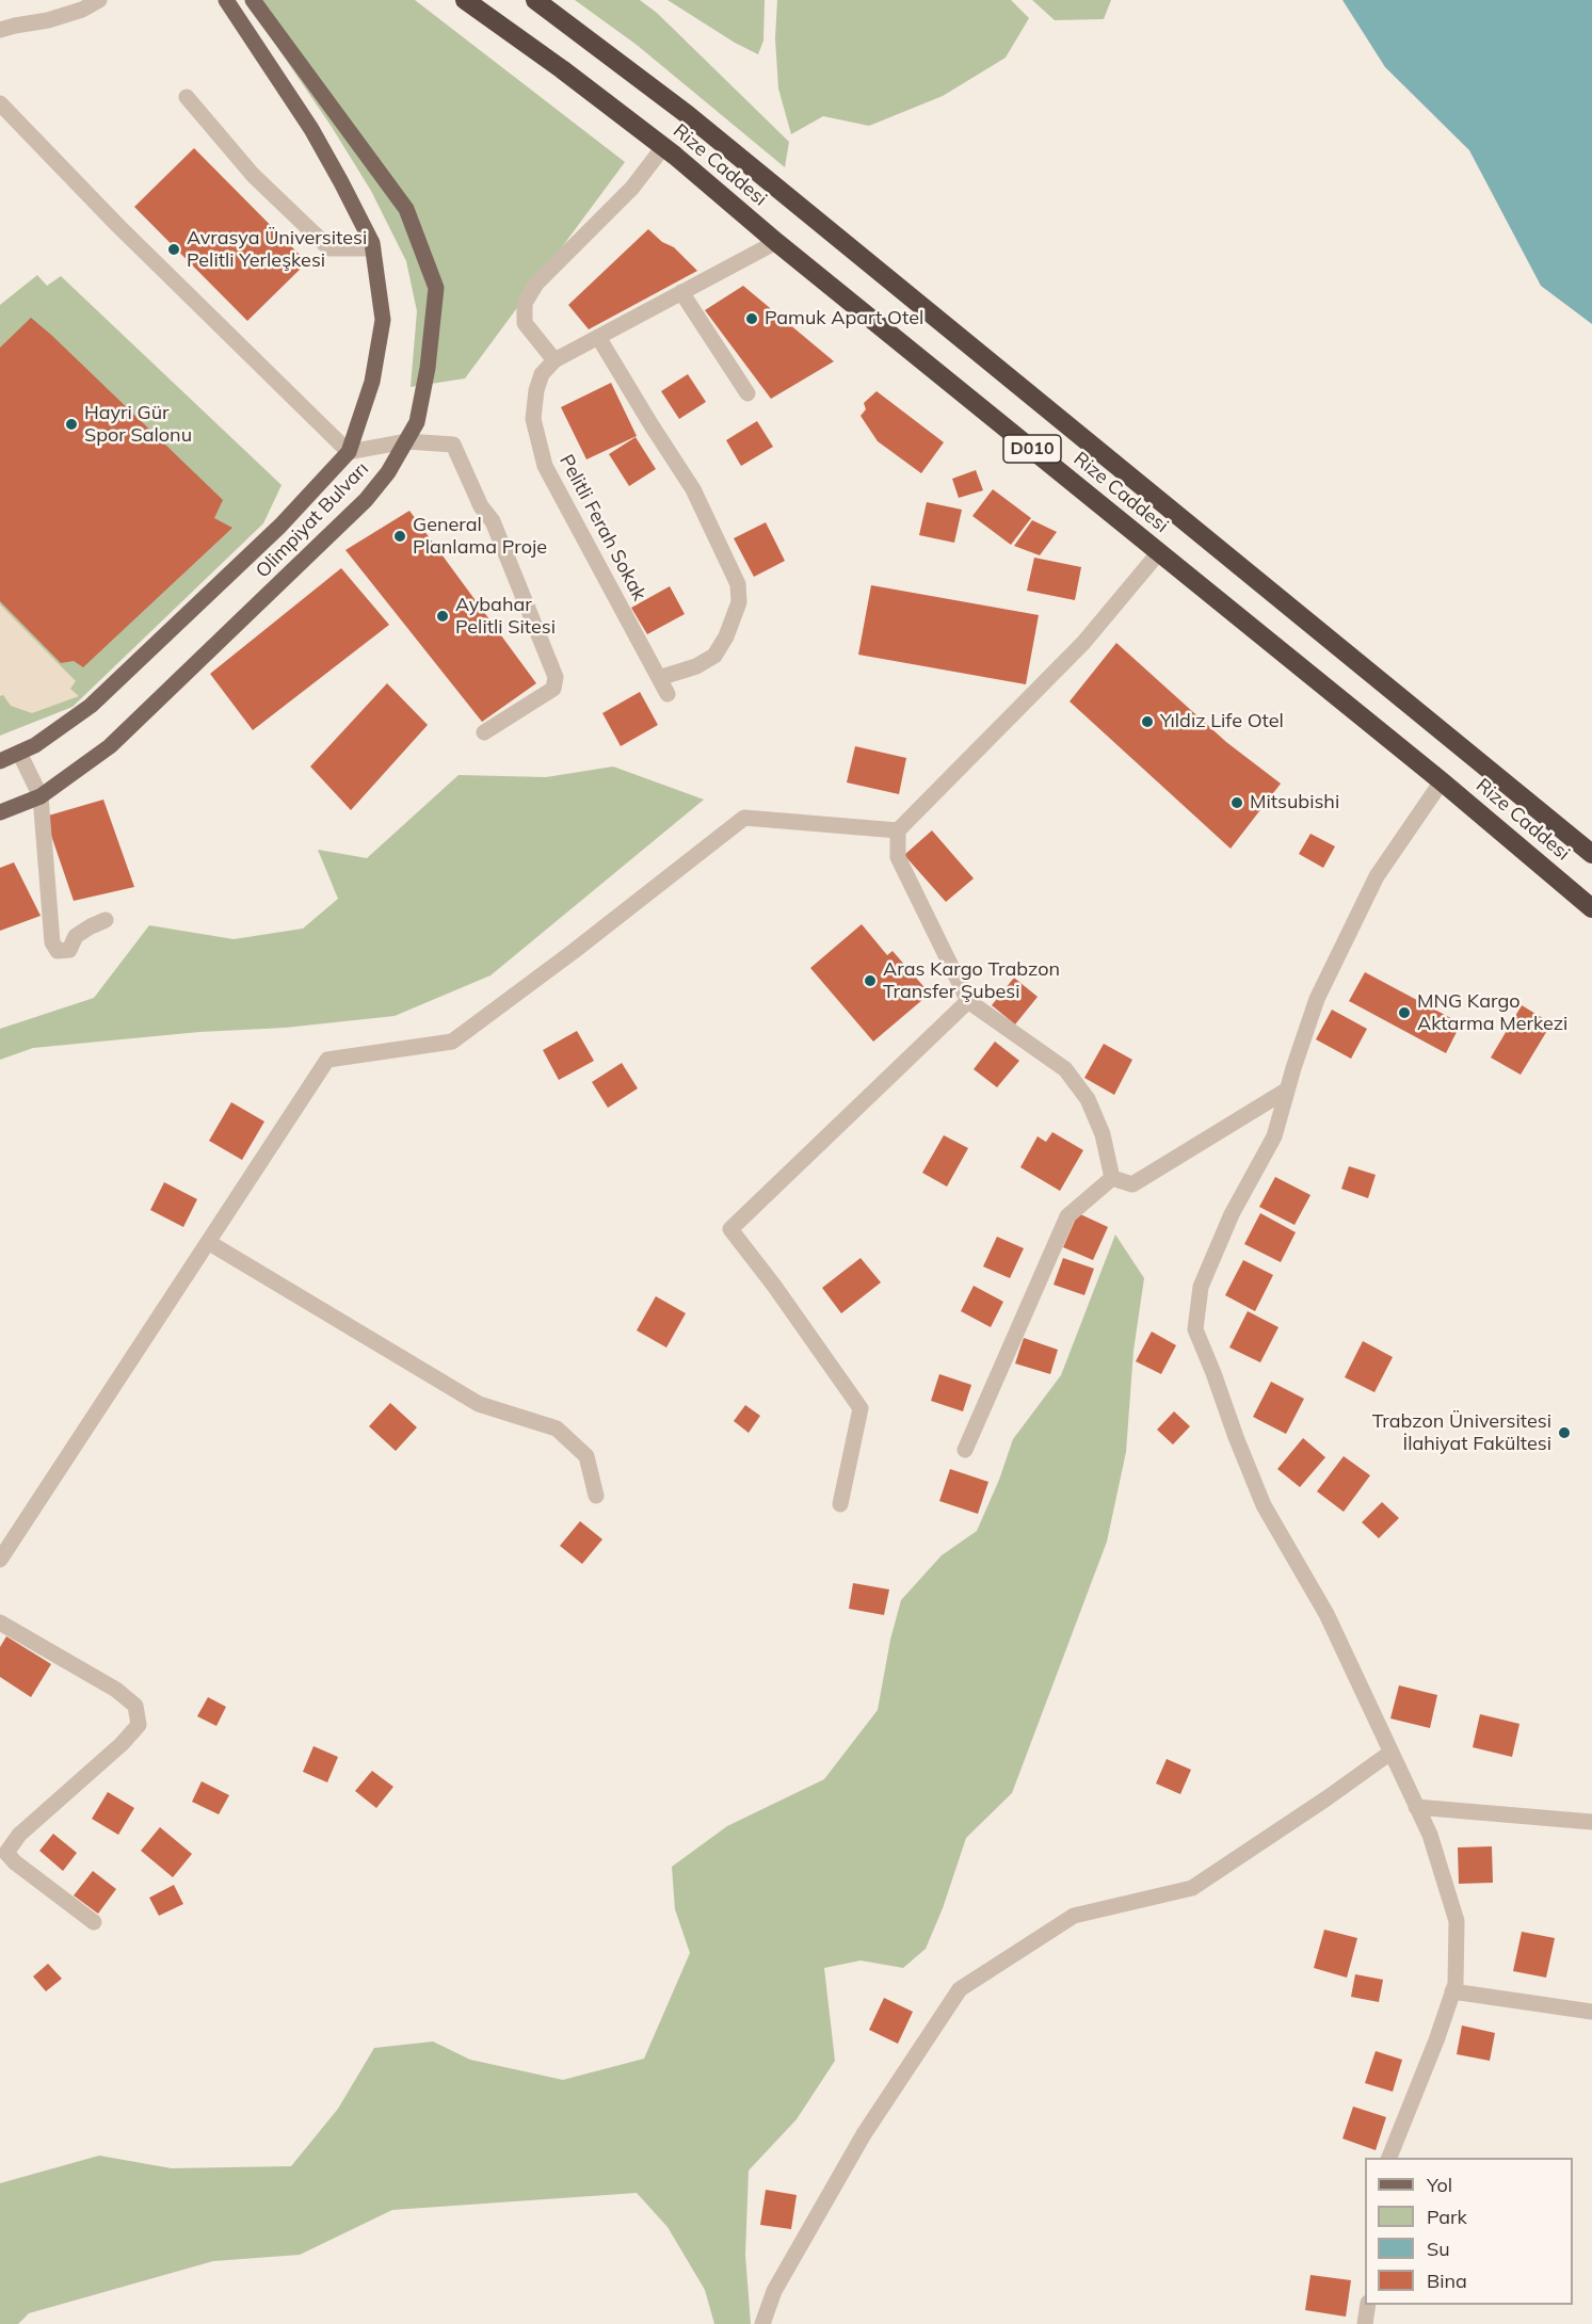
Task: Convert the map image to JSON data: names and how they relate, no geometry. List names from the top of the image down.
{
  "streets": {
    "highway": ["Rize Caddesi", "D010"],
    "main road": ["Olimpiyat Bulvarı"],
    "street": ["Pelitli Ferah Sokak"]
  },
  "crossings": [
    ["Rize Caddesi", "Pelitli Ferah Sokak"]
  ],
  "places": [
    "Avrasya Üniversitesi Pelitli Yerleşkesi",
    "Pamuk Apart Otel",
    "Hayri Gür Spor Salonu",
    "General Planlama Proje",
    "Aybahar Pelitli Sitesi",
    "Yıldız Life Otel",
    "Mitsubishi",
    "Aras Kargo Trabzon Transfer Şubesi",
    "MNG Kargo Aktarma Merkezi",
    "Trabzon Üniversitesi İlahiyat Fakültesi"
  ],
  "legend": [
    "Yol",
    "Park",
    "Su",
    "Bina"
  ]
}
